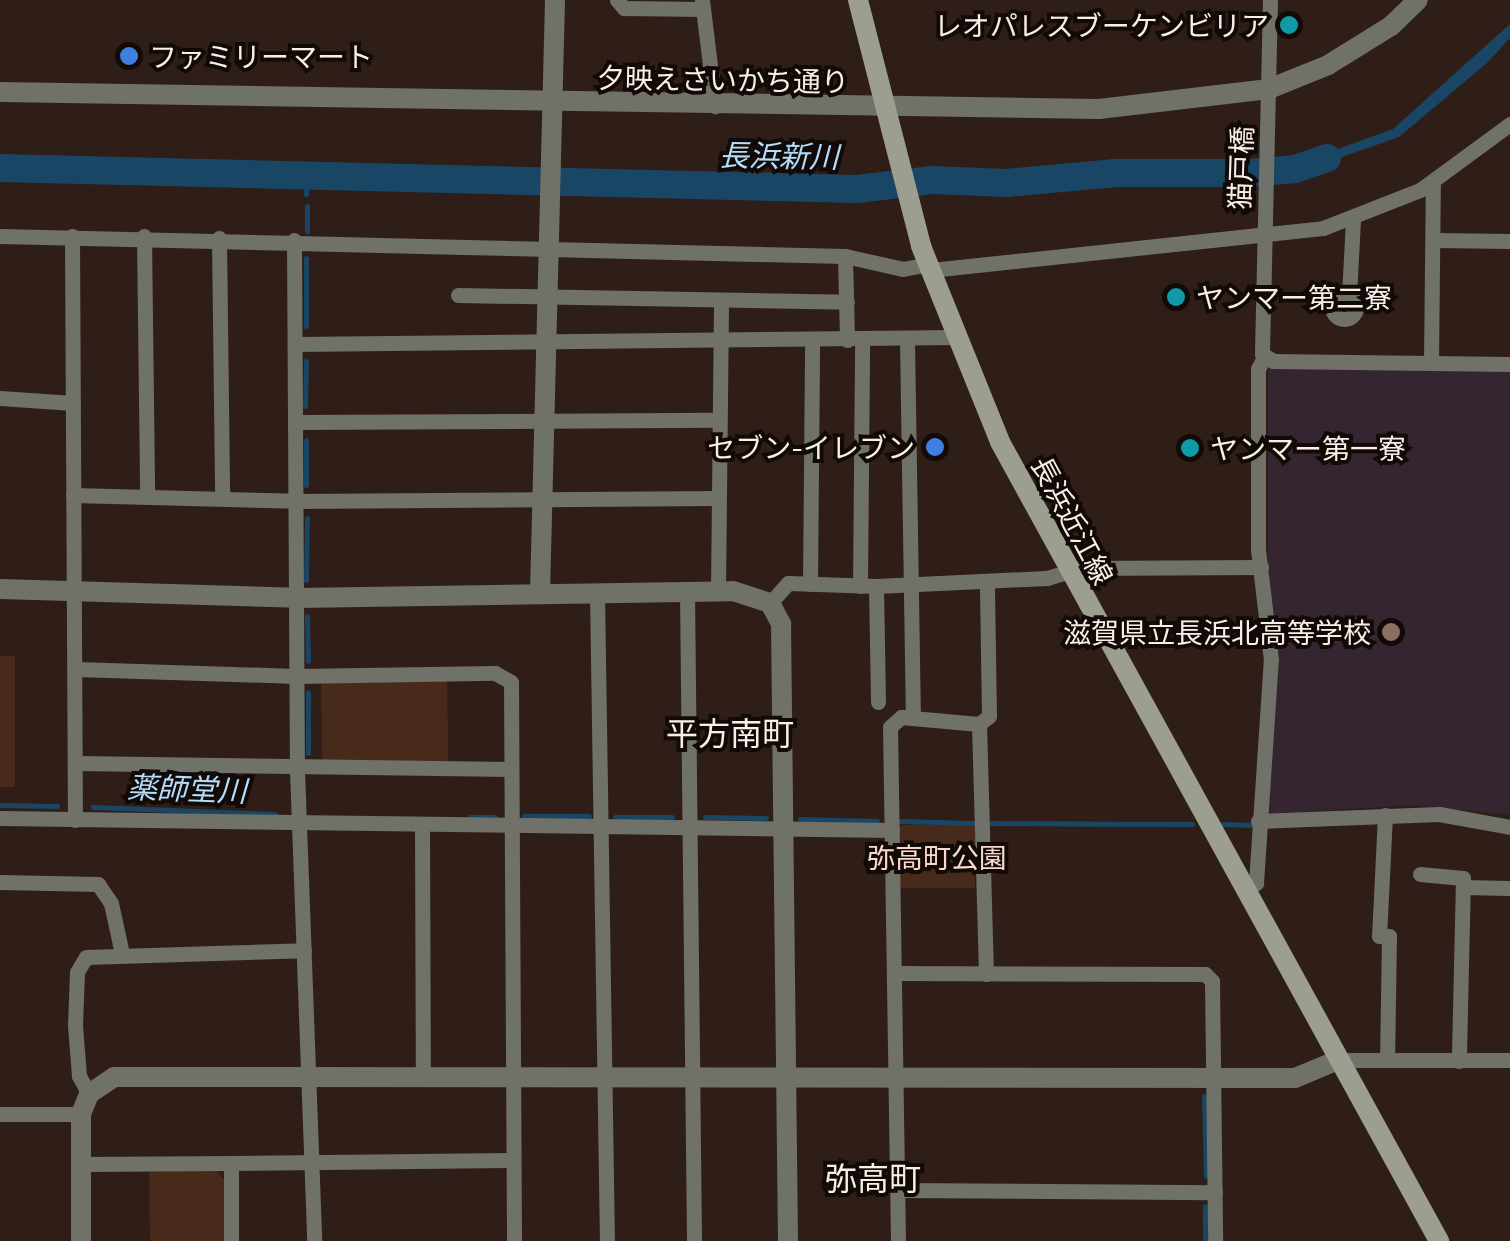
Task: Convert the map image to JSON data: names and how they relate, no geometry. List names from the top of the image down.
{
  "streets": {
    "main road": ["長浜近江線"],
    "street": ["夕映えさいかち通り", "猫戸橋"]
  },
  "crossings": [
    ["夕映えさいかち通り", "猫戸橋"],
    ["夕映えさいかち通り", "長浜近江線"],
    ["猫戸橋", "長浜近江線"]
  ],
  "districts": ["平方南町", "弥高町"],
  "water": ["長浜新川", "薬師堂川"],
  "parks": ["弥高町公園"],
  "places": [
    "レオパレスブーケンビリア",
    "ファミリーマート",
    "ヤンマー第二寮",
    "セブン-イレブン",
    "ヤンマー第一寮",
    "滋賀県立長浜北高等学校"
  ]
}
